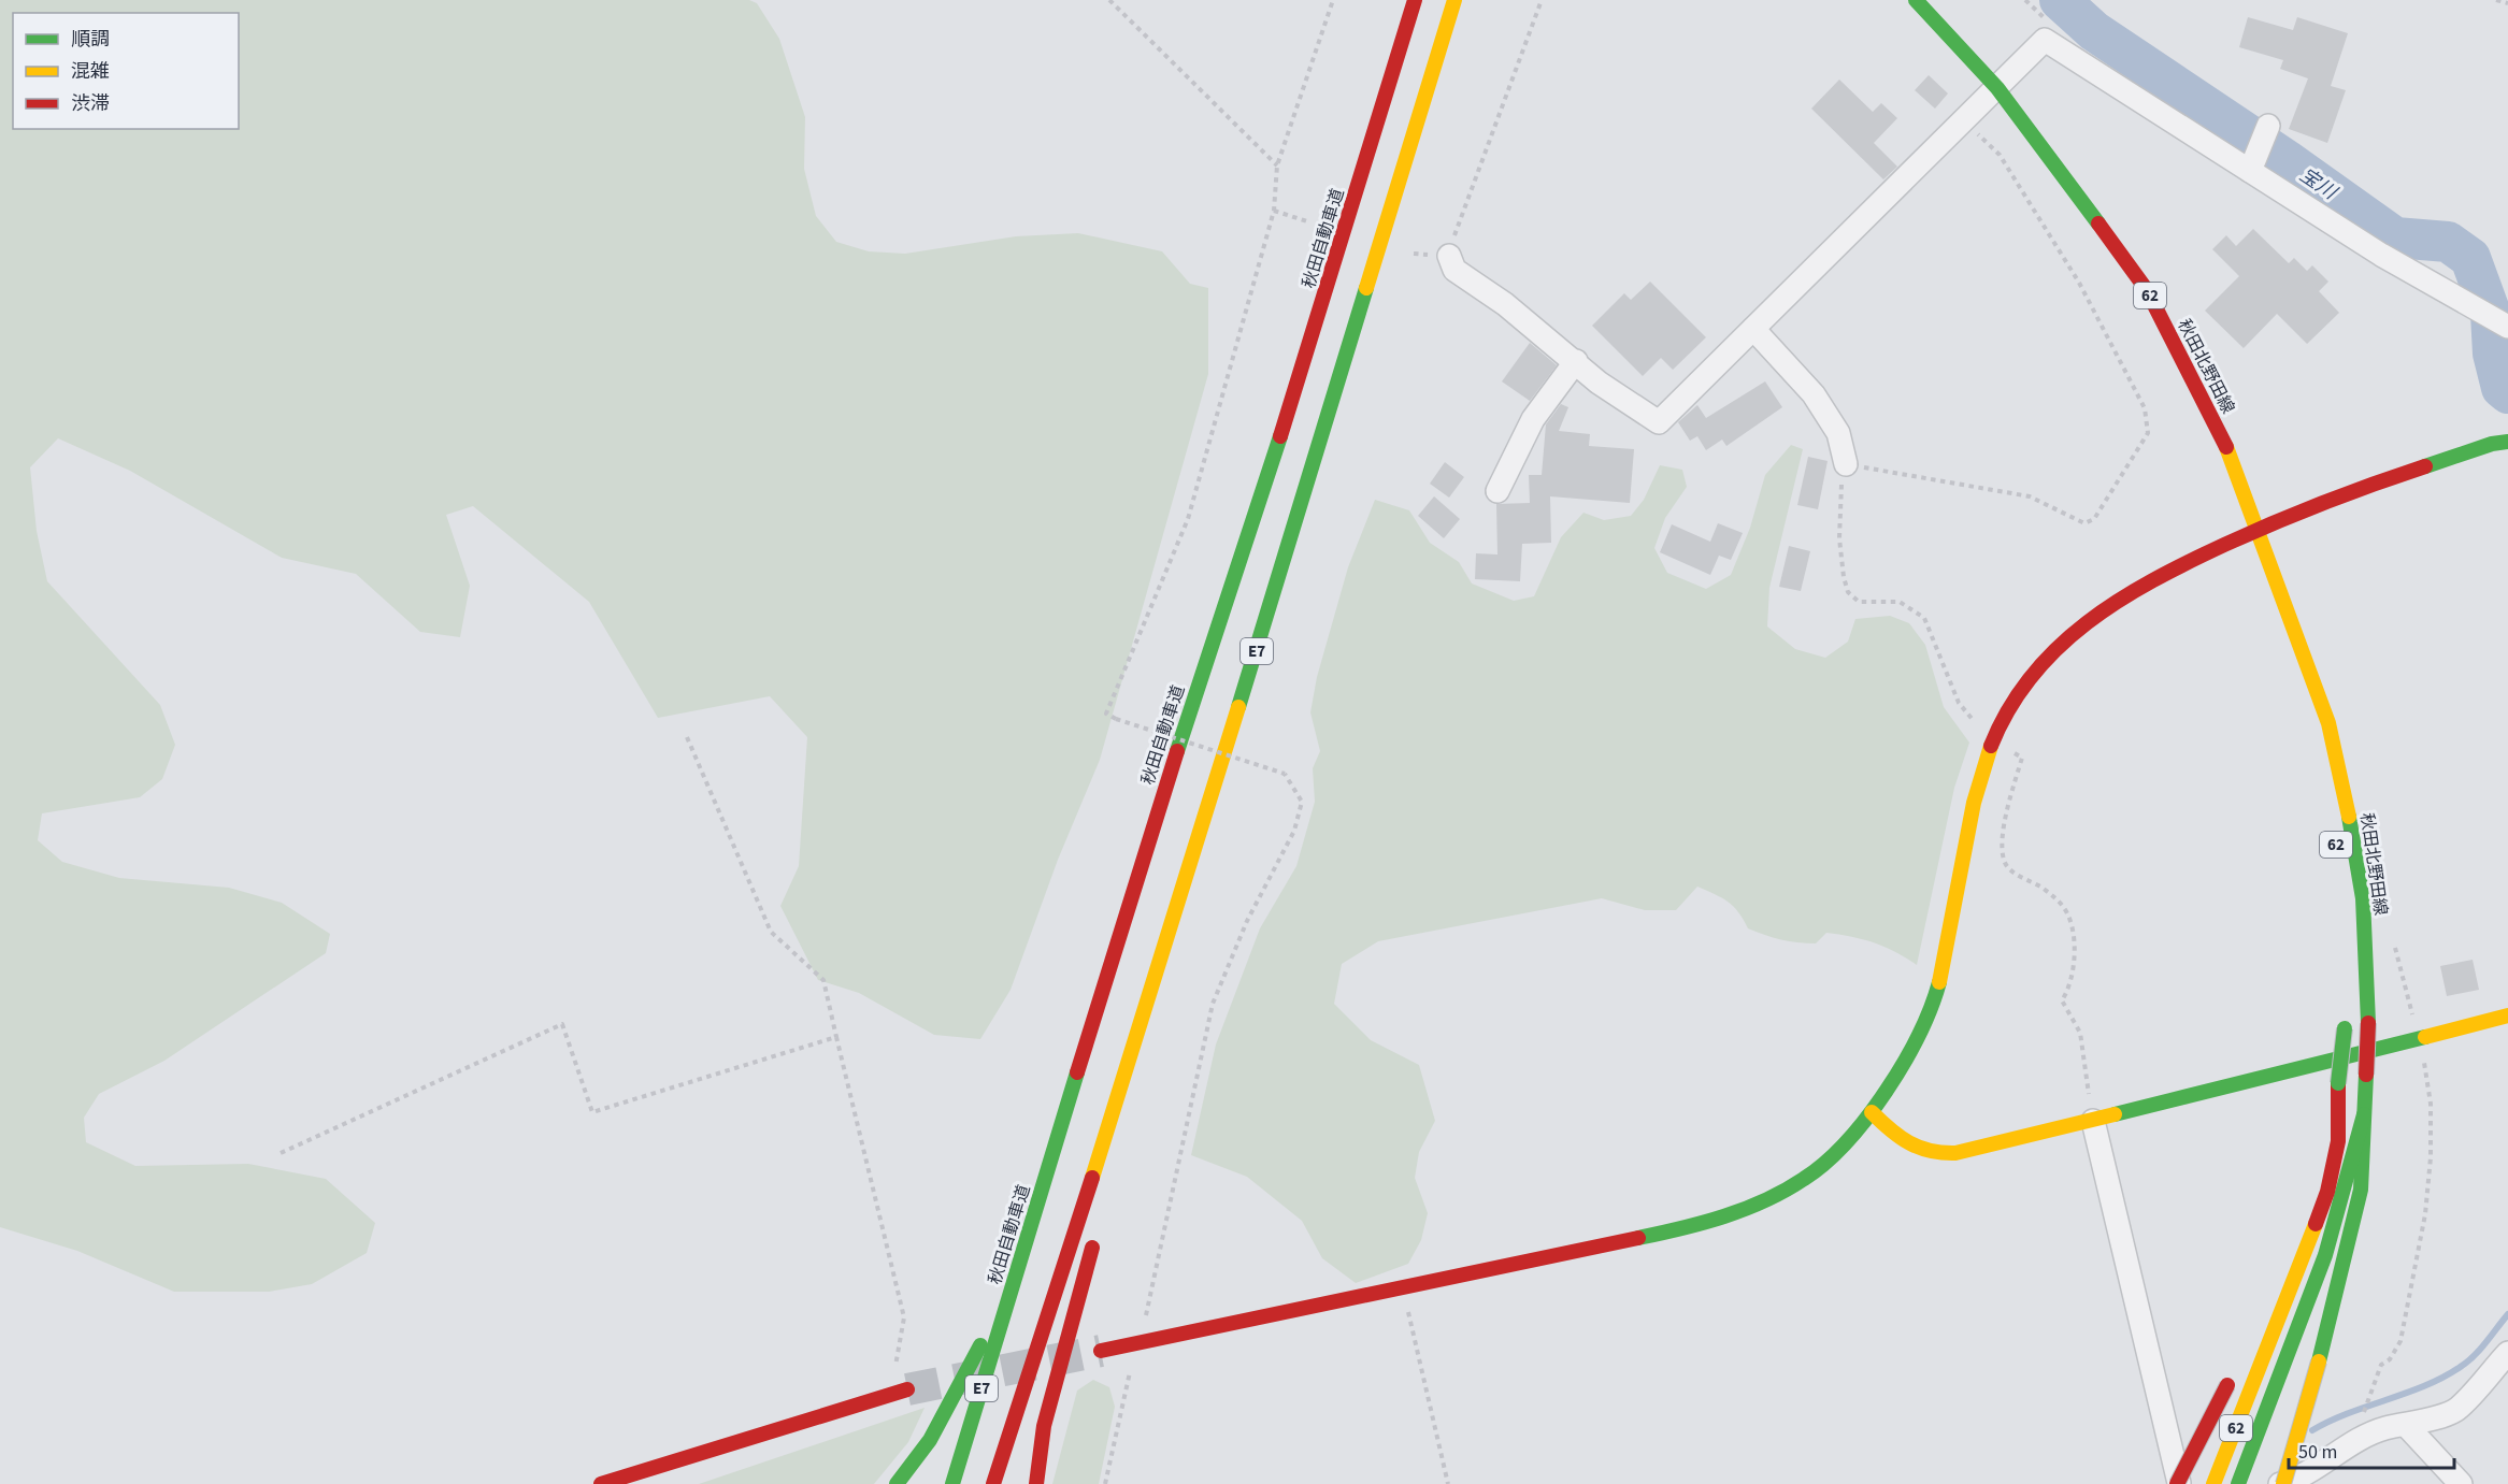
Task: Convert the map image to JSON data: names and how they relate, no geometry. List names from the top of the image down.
{
  "streets": {
    "main road": [
      "秋田自動車道",
      "62",
      "秋田北野田線",
      "E7"
    ]
  },
  "crossings": [
    ["62", "秋田北野田線"]
  ],
  "water": ["宝川"],
  "legend": ["順調", "混雑", "渋滞"],
  "scale_bar": "50 m"
}
